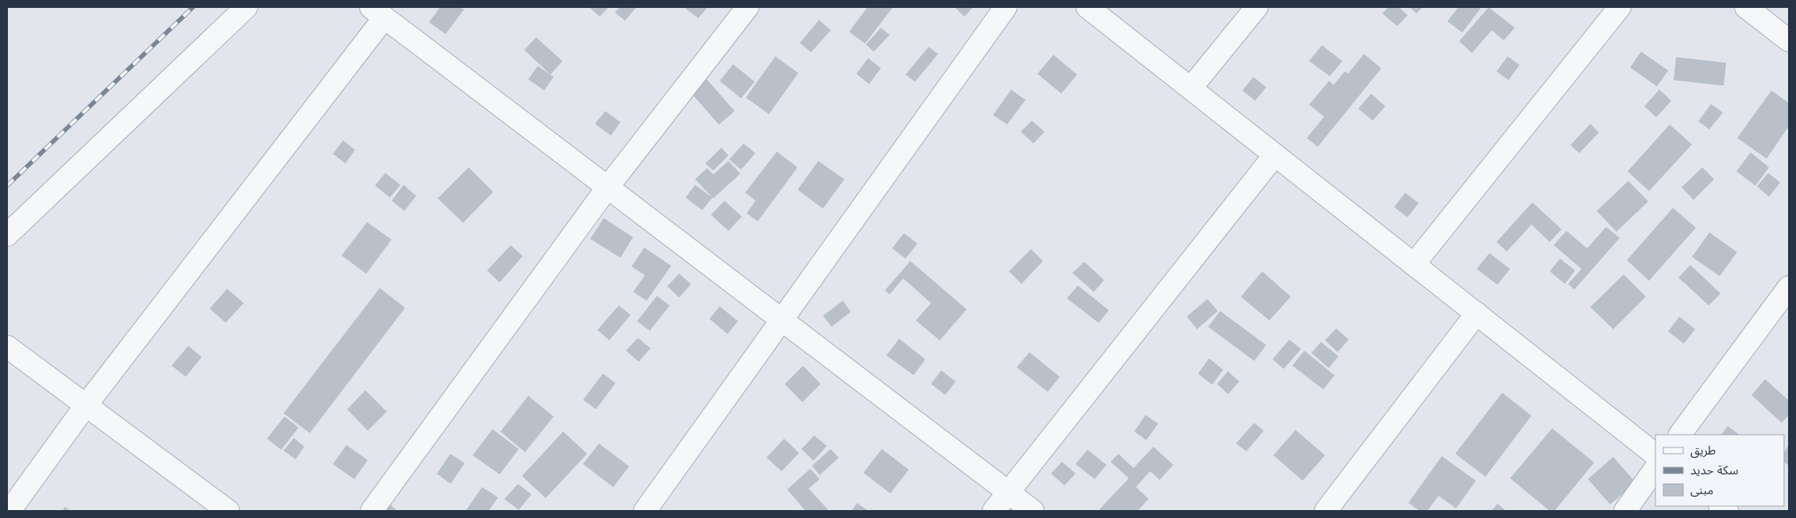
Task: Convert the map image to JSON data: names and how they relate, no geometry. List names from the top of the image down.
{
  "legend": ["طريق", "سكة حديد", "مبنى"]
}
